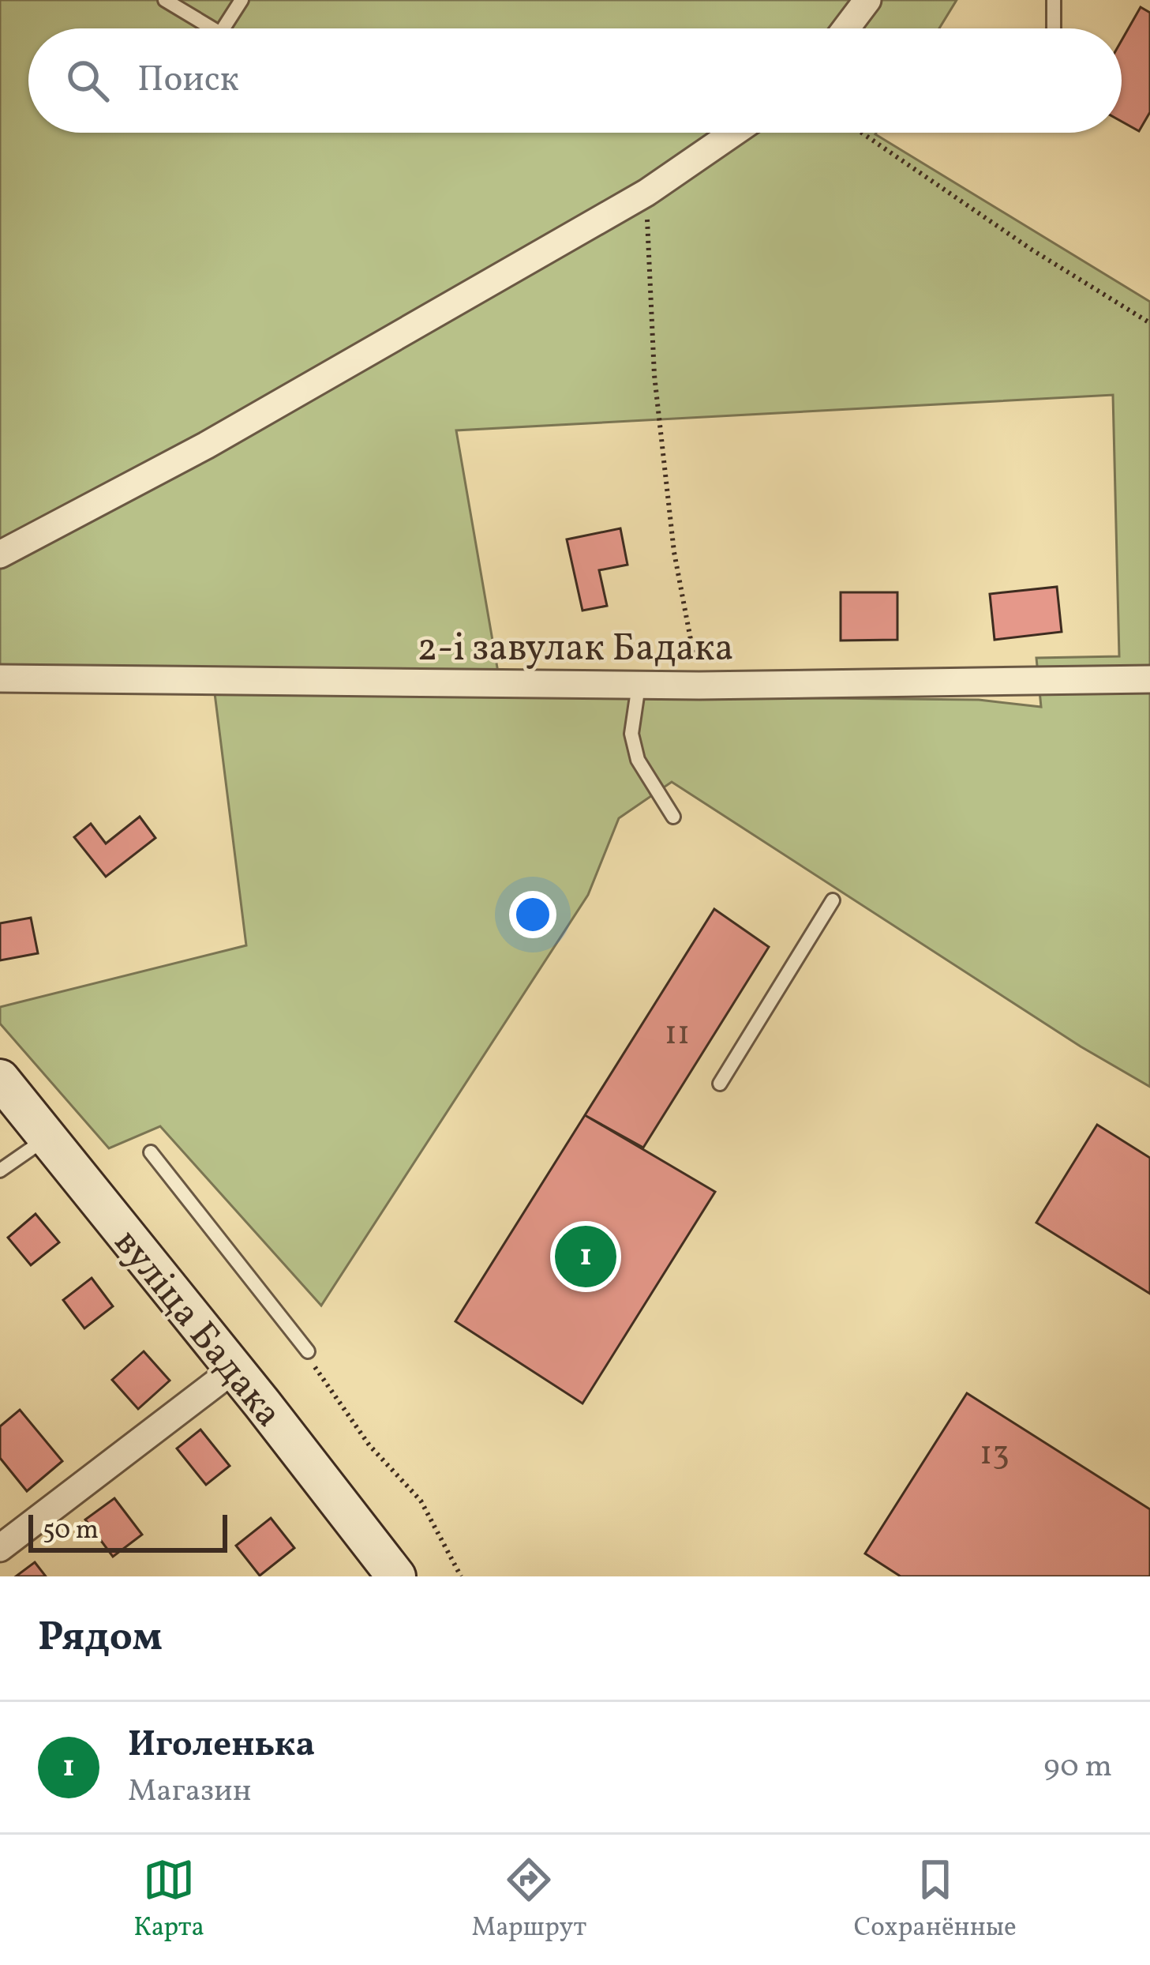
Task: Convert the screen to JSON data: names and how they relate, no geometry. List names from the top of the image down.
{
  "streets": {
    "main road": ["вуліца Бадака"],
    "street": ["2-і завулак Бадака"]
  },
  "house_numbers": ["11", "13"],
  "scale_bar": "50 m",
  "page": {
    "search": "Поиск",
    "pins": "1",
    "scale": "50 m",
    "heading": "Рядом",
    "list": [
      {
        "mark": "1",
        "name": "Иголенька",
        "note": "Магазин",
        "value": "90 m"
      }
    ],
    "nav": ["Карта", "Маршрут", "Сохранённые"]
  }
}
